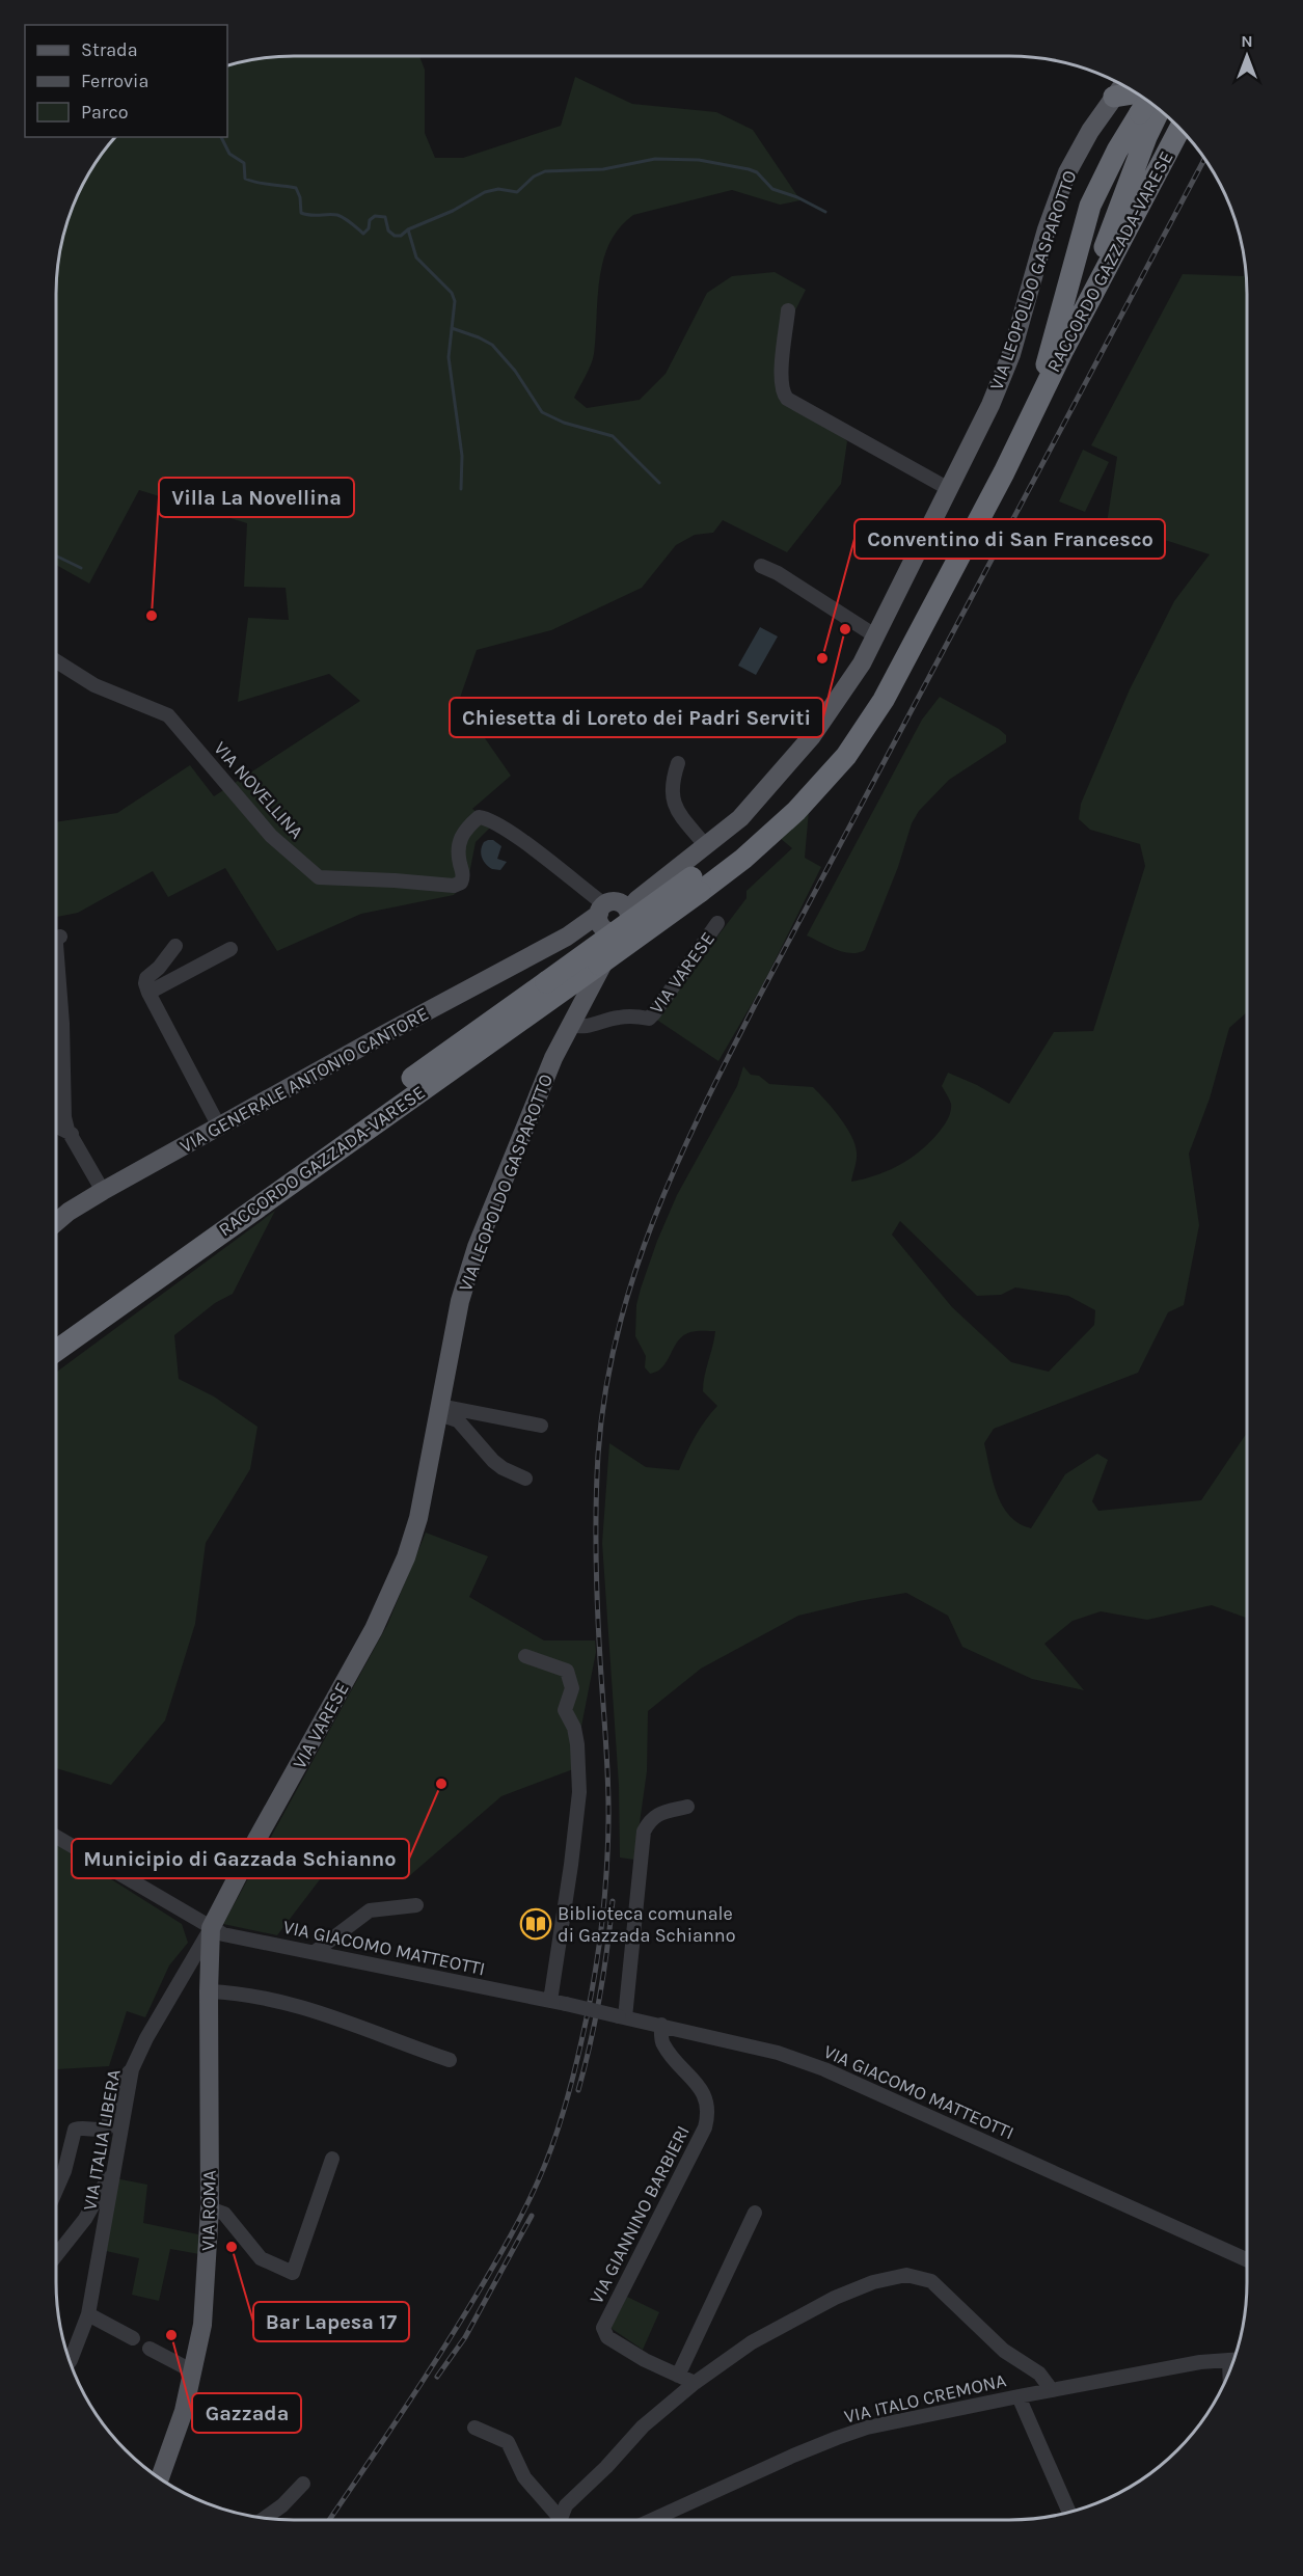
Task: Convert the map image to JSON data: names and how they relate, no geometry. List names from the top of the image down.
{
  "streets": {
    "highway": ["RACCORDO GAZZADA-VARESE"],
    "main road": [
      "VIA LEOPOLDO GASPAROTTO",
      "VIA VARESE",
      "VIA GENERALE ANTONIO CANTORE",
      "VIA ROMA"
    ],
    "street": [
      "VIA NOVELLINA",
      "VIA GIACOMO MATTEOTTI",
      "VIA ITALIA LIBERA",
      "VIA GIANNINO BARBIERI",
      "VIA ITALO CREMONA"
    ]
  },
  "crossings": [
    ["RACCORDO GAZZADA-VARESE", "VIA LEOPOLDO GASPAROTTO"],
    ["VIA LEOPOLDO GASPAROTTO", "VIA NOVELLINA"],
    ["VIA LEOPOLDO GASPAROTTO", "VIA VARESE"],
    ["VIA LEOPOLDO GASPAROTTO", "VIA GENERALE ANTONIO CANTORE"],
    ["VIA NOVELLINA", "VIA GENERALE ANTONIO CANTORE"],
    ["VIA VARESE", "VIA GIACOMO MATTEOTTI"],
    ["VIA VARESE", "VIA ITALIA LIBERA"],
    ["VIA VARESE", "VIA ROMA"],
    ["VIA GIACOMO MATTEOTTI", "VIA ITALIA LIBERA"],
    ["VIA GIACOMO MATTEOTTI", "VIA ROMA"],
    ["VIA GIACOMO MATTEOTTI", "VIA GIANNINO BARBIERI"],
    ["VIA ITALIA LIBERA", "VIA ROMA"]
  ],
  "places": {
    "other": [
      "Villa La Novellina",
      "Chiesetta di Loreto dei Padri Serviti",
      "Conventino di San Francesco",
      "Municipio di Gazzada Schianno",
      "Bar Lapesa 17",
      "Gazzada"
    ],
    "library": ["Biblioteca comunale di Gazzada Schianno"]
  },
  "legend": ["Strada", "Ferrovia", "Parco"],
  "north": "top"
}
